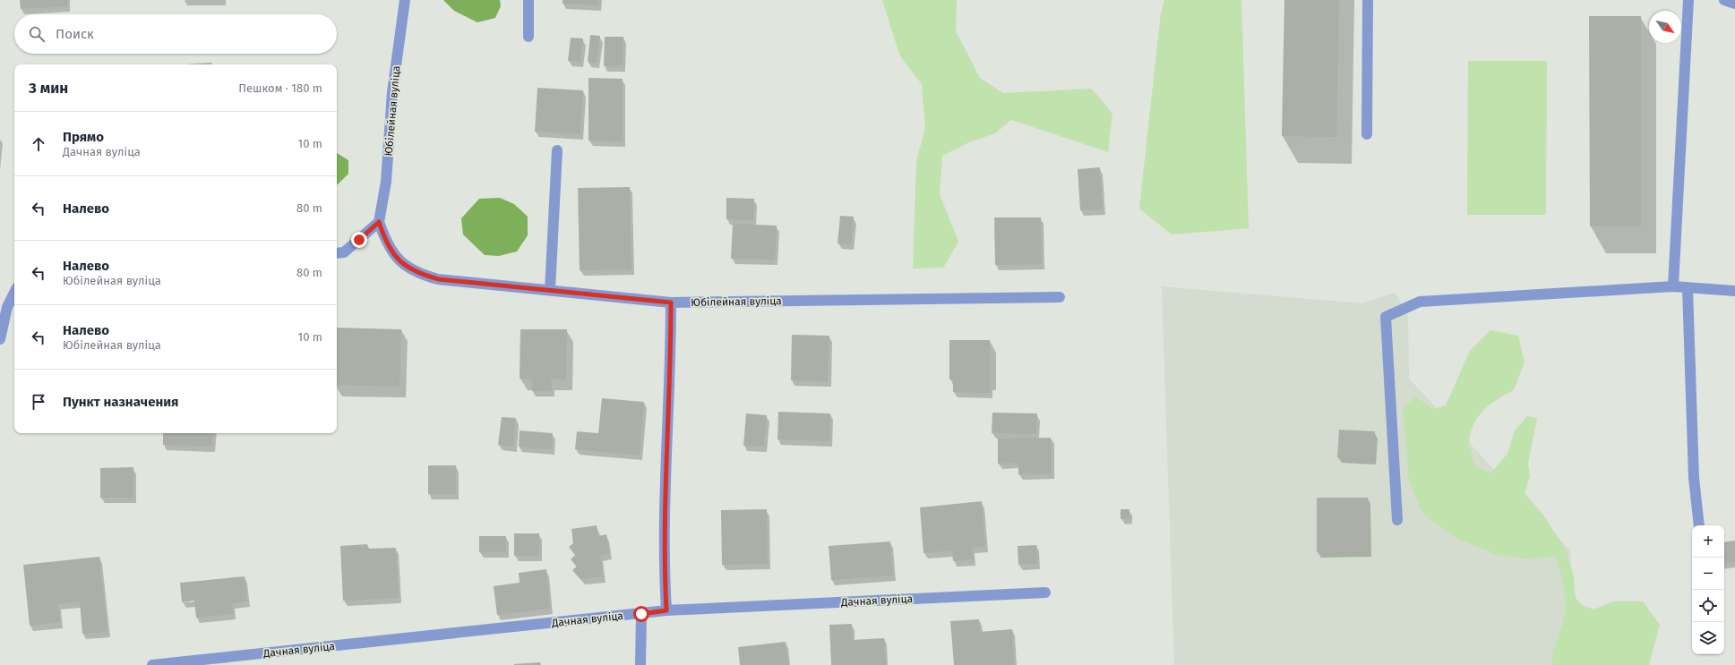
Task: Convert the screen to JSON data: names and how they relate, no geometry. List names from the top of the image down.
{
  "streets": {
    "street": ["Юбілейная вуліца", "Дачная вуліца"]
  },
  "north": "bottom right",
  "page": {
    "search": "Поиск",
    "heading": ["3 мин", "Пешком · 180 m"],
    "list": [
      ["Прямо", "Дачная вуліца", "10 m"],
      ["Налево", "80 m"],
      ["Налево", "Юбілейная вуліца", "80 m"],
      ["Налево", "Юбілейная вуліца", "10 m"],
      "Пункт назначения"
    ],
    "map_buttons": ["+", "−"]
  }
}
